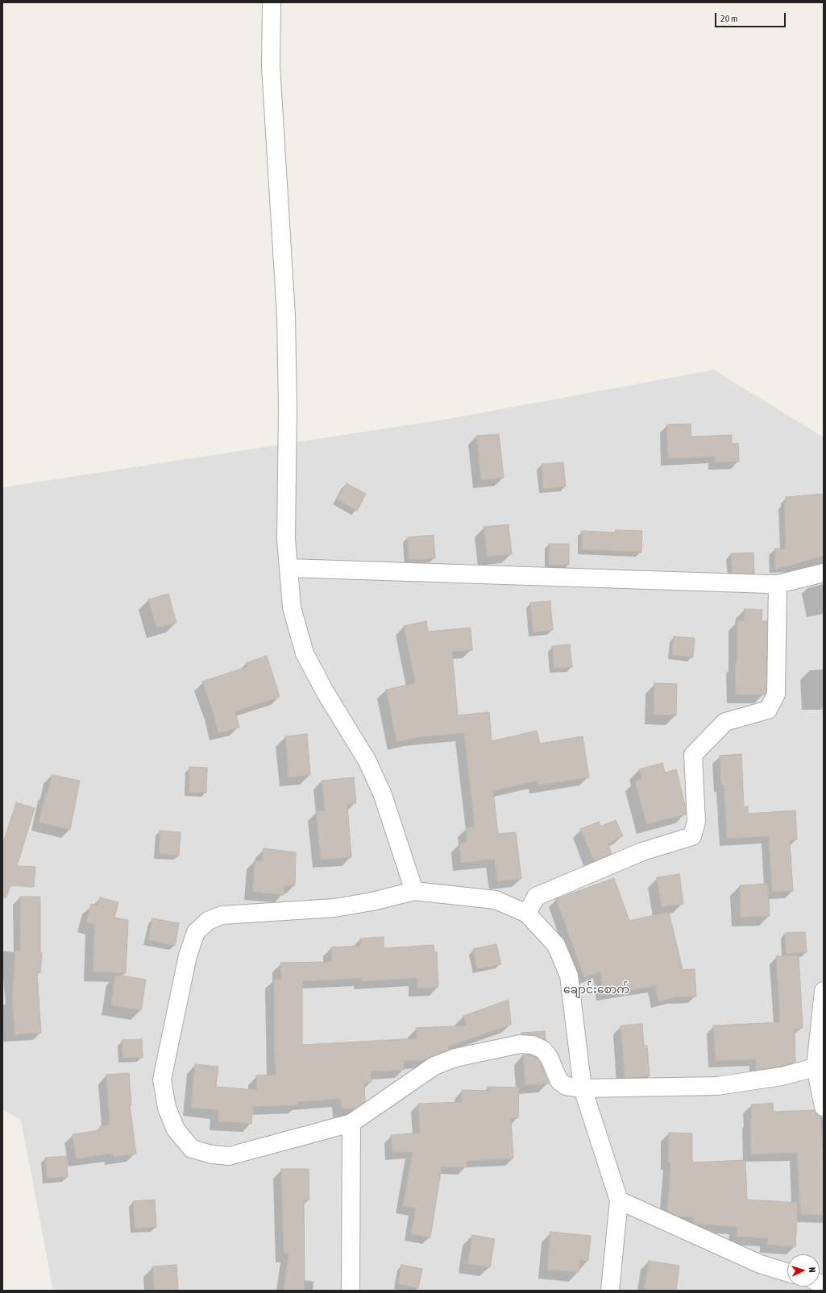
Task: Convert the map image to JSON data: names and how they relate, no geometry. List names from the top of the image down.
{
  "districts": ["ချောင်းစောက်"],
  "scale_bar": "20 m",
  "north": "right"
}
